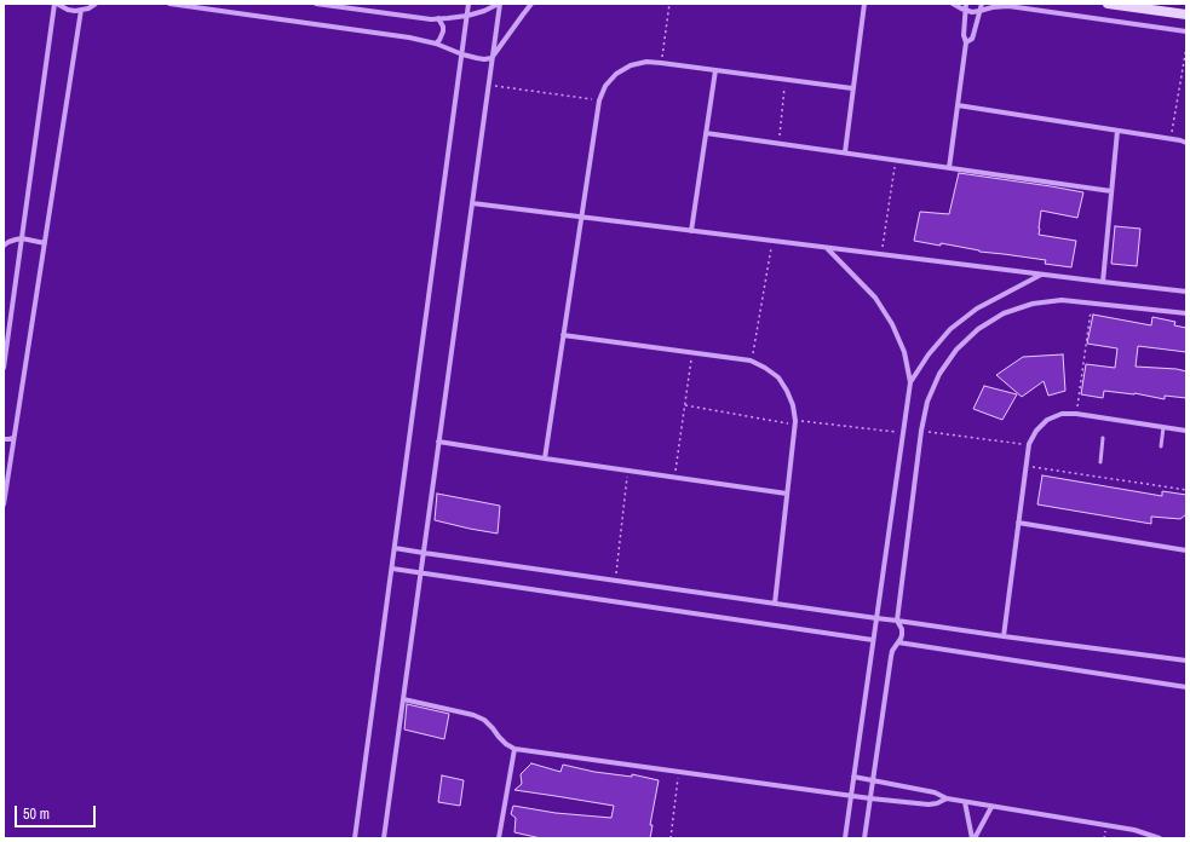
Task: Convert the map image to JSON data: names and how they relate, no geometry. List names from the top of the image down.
{
  "scale_bar": "50 m"
}
